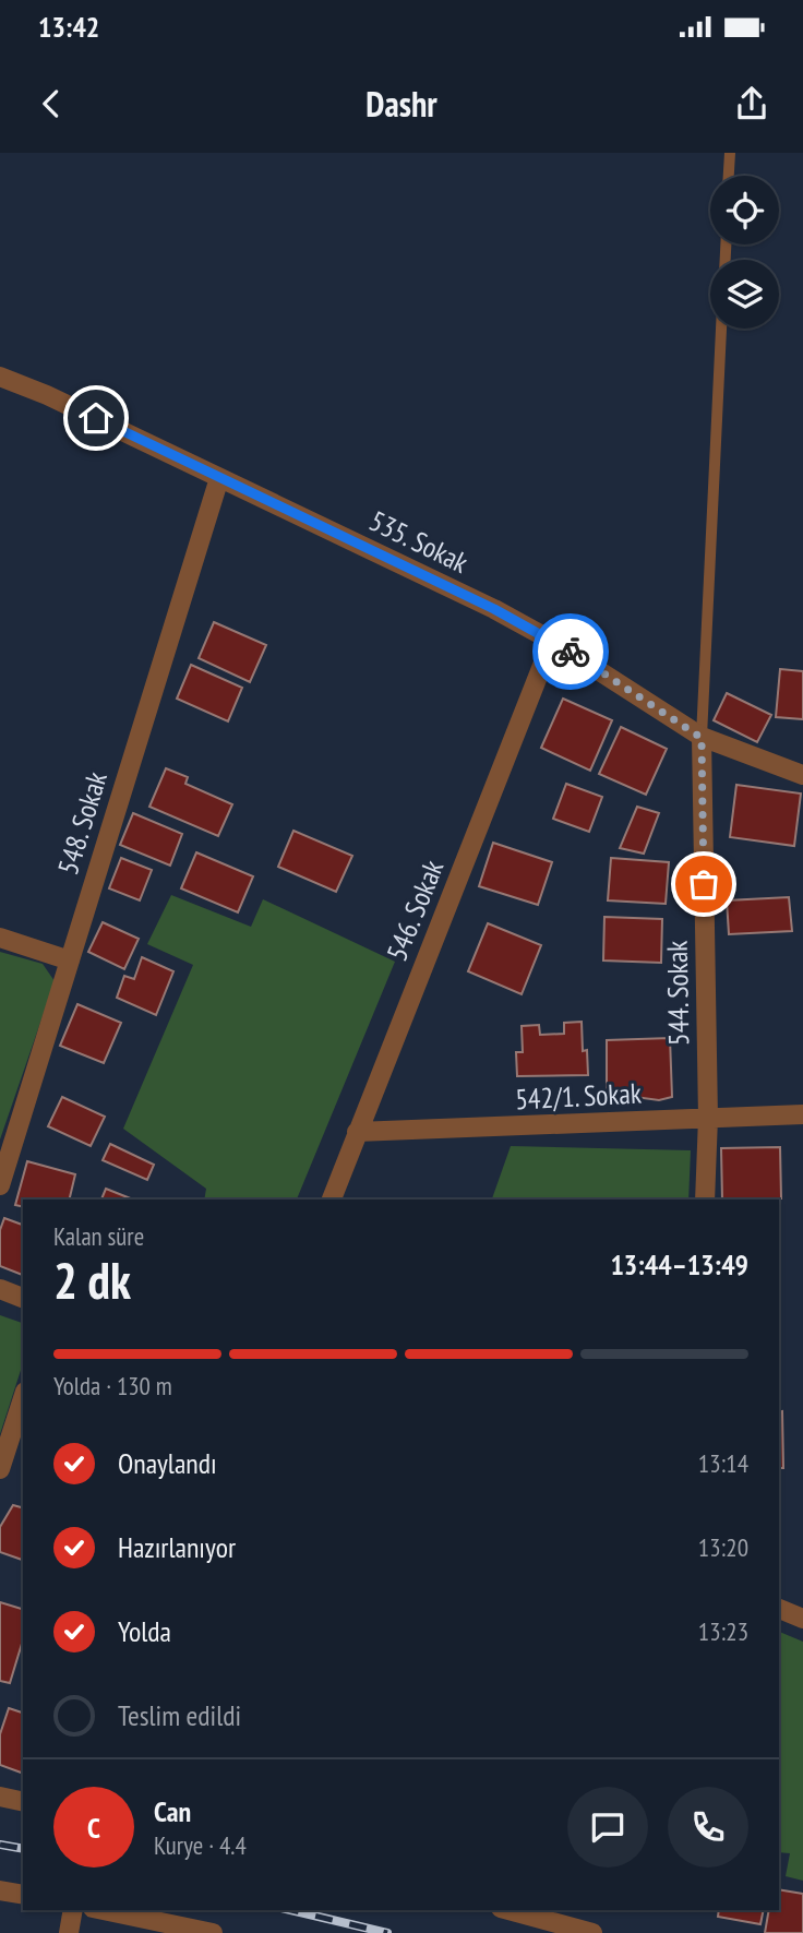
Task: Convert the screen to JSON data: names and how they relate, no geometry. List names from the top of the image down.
{
  "streets": {
    "street": [
      "535. Sokak",
      "548. Sokak",
      "546. Sokak",
      "544. Sokak",
      "542/1. Sokak"
    ]
  },
  "crossings": [
    ["535. Sokak", "548. Sokak"],
    ["535. Sokak", "546. Sokak"],
    ["535. Sokak", "544. Sokak"],
    ["546. Sokak", "542/1. Sokak"],
    ["544. Sokak", "542/1. Sokak"]
  ],
  "page": {
    "status": "13:42",
    "header": "Dashr",
    "heading": ["2 dk", "Kalan süre", "13:44–13:49"],
    "panel": ["Can", "Kurye · 4.4"],
    "bar": "Yolda · 130 m",
    "list": [
      ["Onaylandı", "13:14"],
      ["Hazırlanıyor", "13:20"],
      ["Yolda", "13:23"],
      "Teslim edildi"
    ],
    "round": "C"
  }
}
